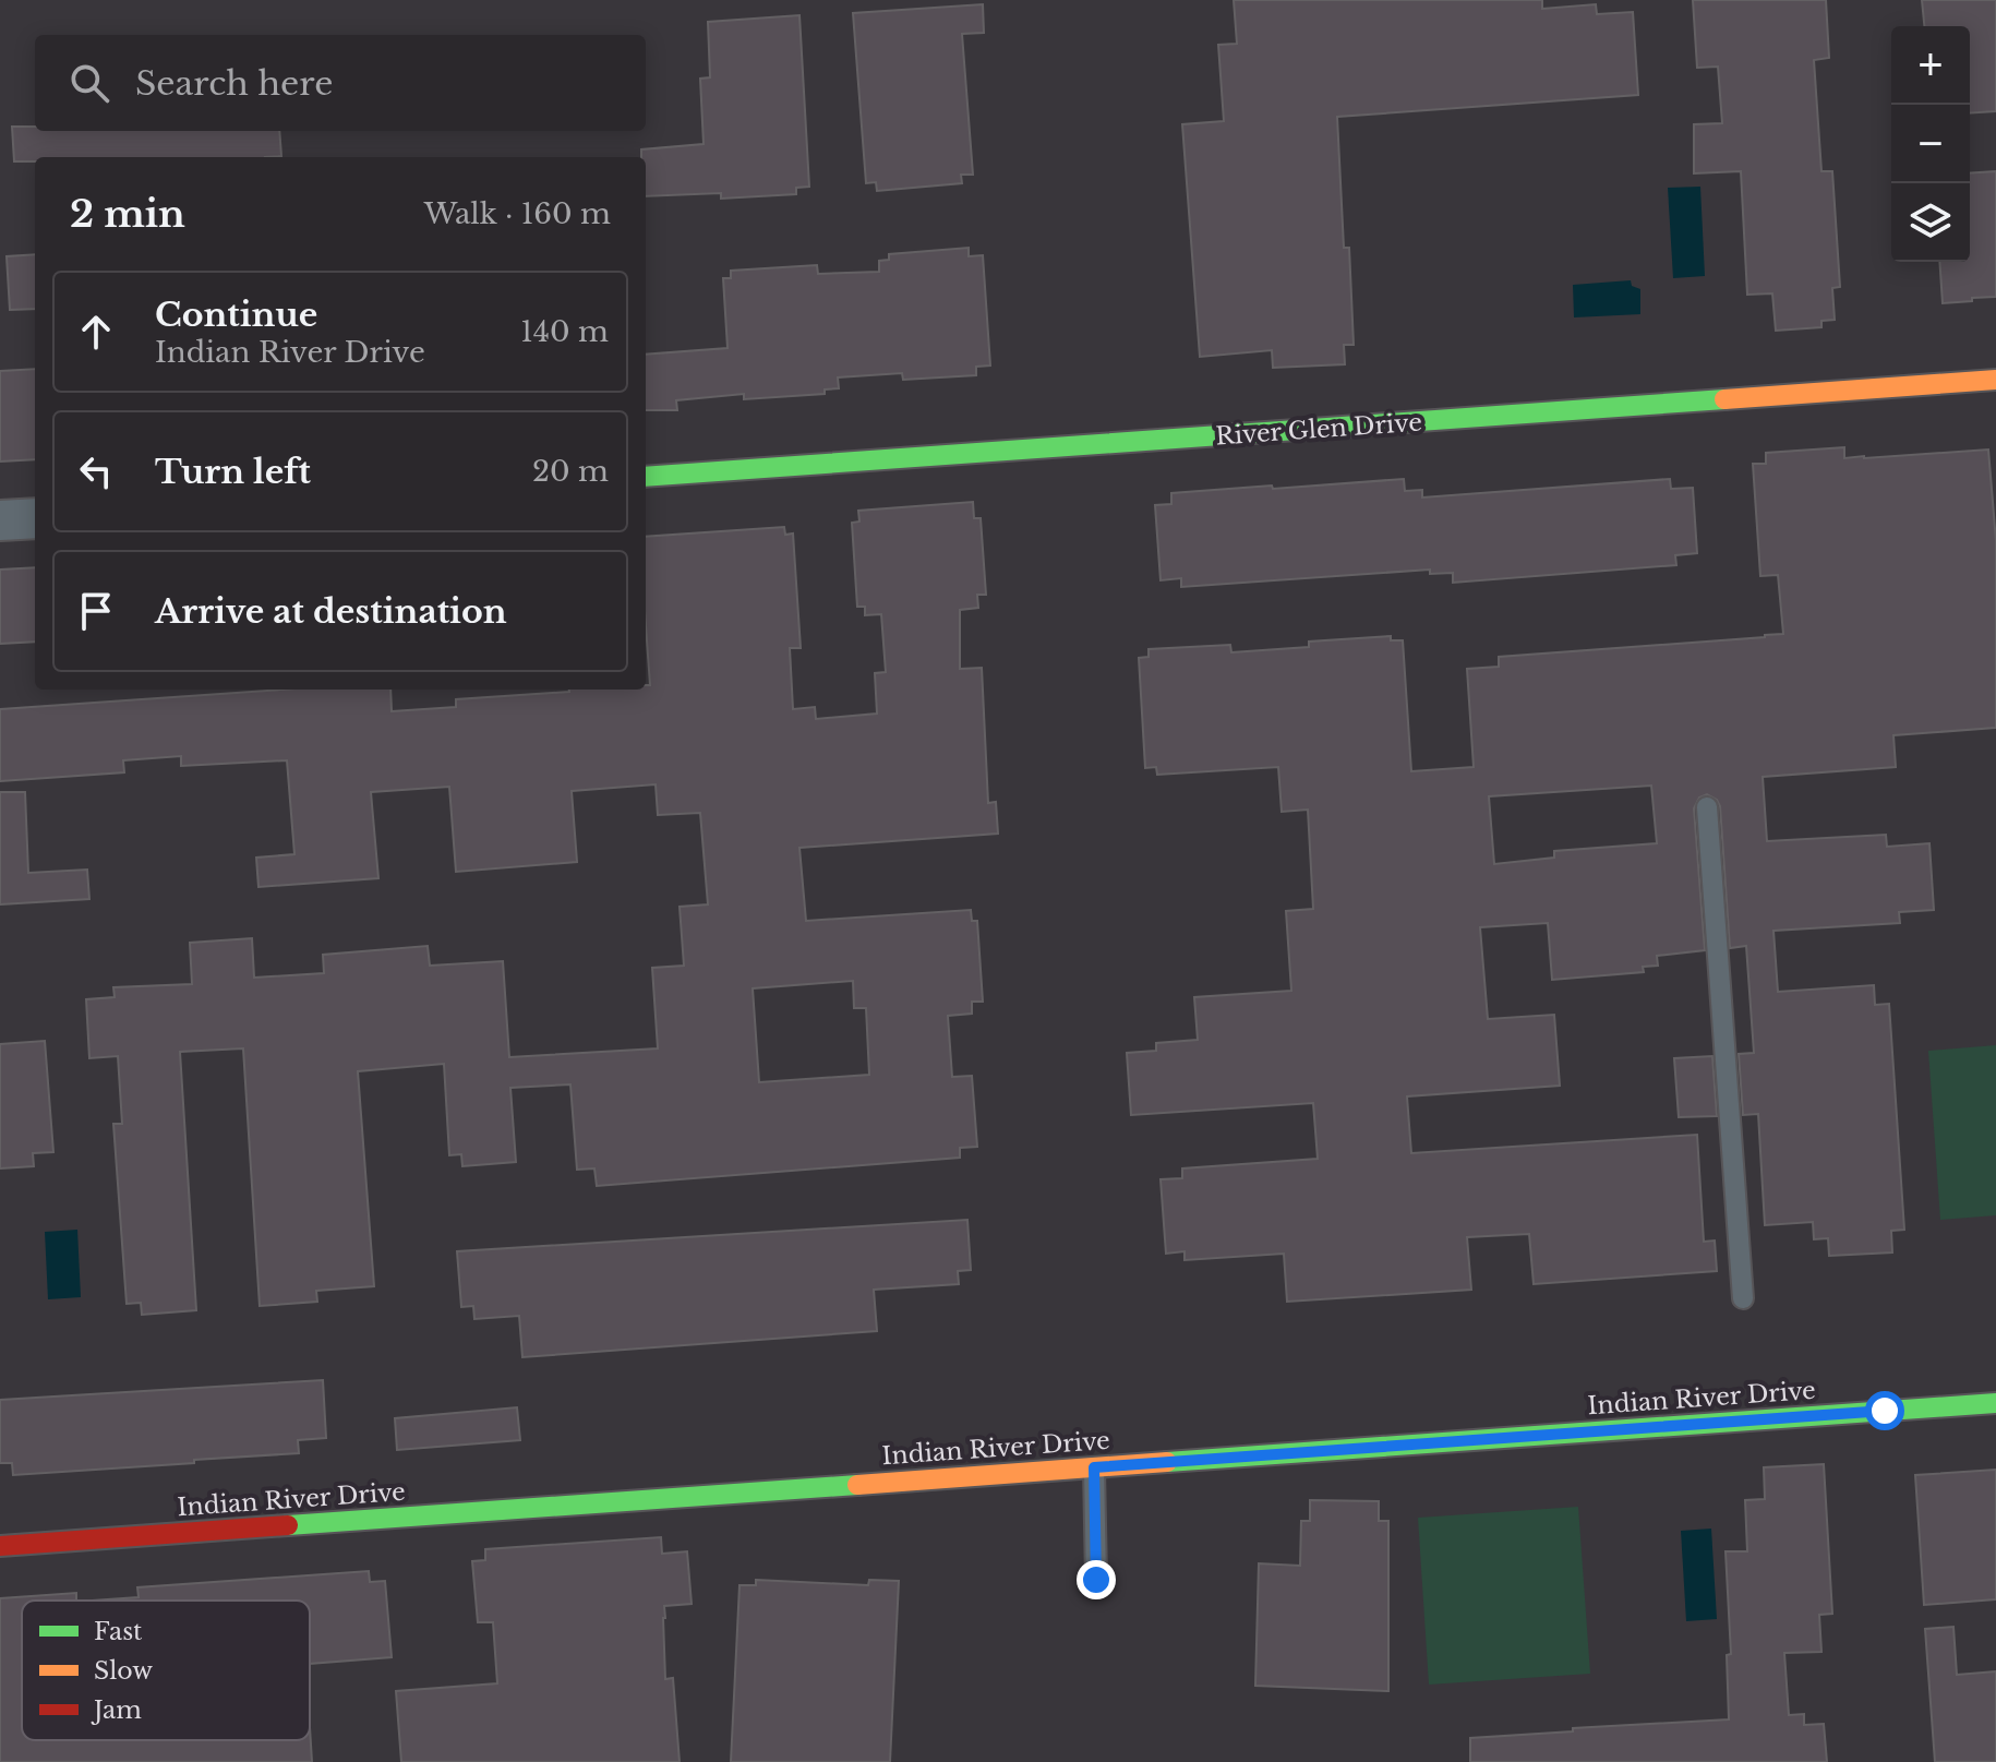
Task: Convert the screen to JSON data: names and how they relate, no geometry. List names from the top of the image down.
{
  "streets": {
    "street": ["River Glen Drive", "Indian River Drive"]
  },
  "legend": ["Fast", "Slow", "Jam"],
  "page": {
    "map_buttons": ["+", "−"],
    "search": "Search here",
    "heading": ["2 min", "Walk · 160 m"],
    "list": [
      ["Continue", "Indian River Drive", "140 m"],
      ["Turn left", "20 m"],
      "Arrive at destination"
    ]
  }
}
